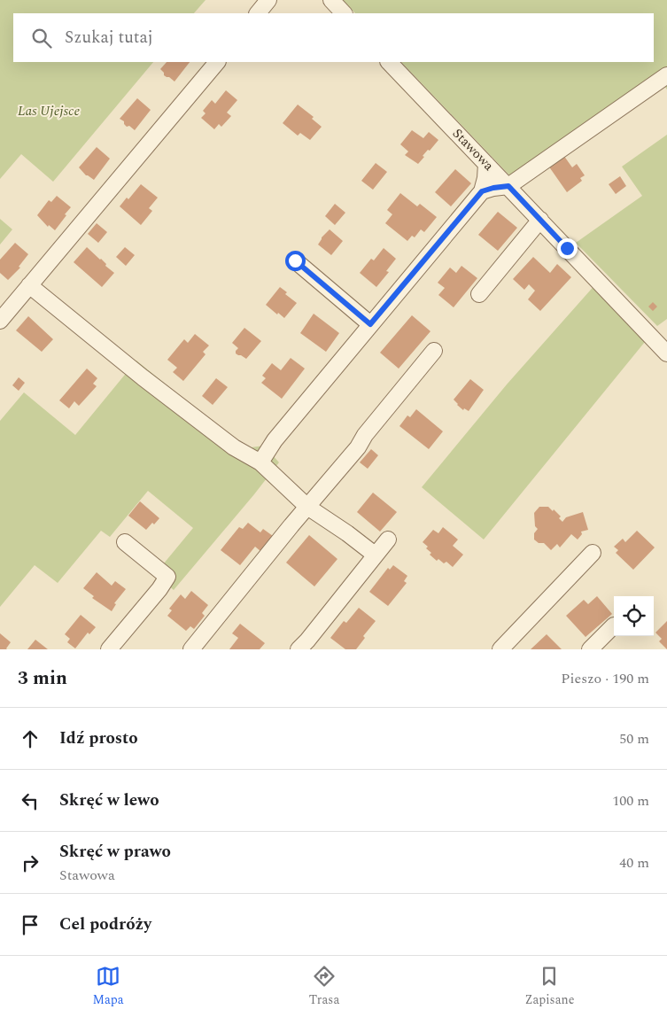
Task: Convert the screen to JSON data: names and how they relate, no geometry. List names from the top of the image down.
{
  "streets": {
    "street": ["Stawowa"]
  },
  "parks": ["Las Ujejsce"],
  "page": {
    "search": "Szukaj tutaj",
    "heading": ["3 min", "Pieszo · 190 m"],
    "list": [
      ["Idź prosto", "50 m"],
      ["Skręć w lewo", "100 m"],
      ["Skręć w prawo", "Stawowa", "40 m"],
      "Cel podróży"
    ],
    "nav": ["Mapa", "Trasa", "Zapisane"]
  }
}
